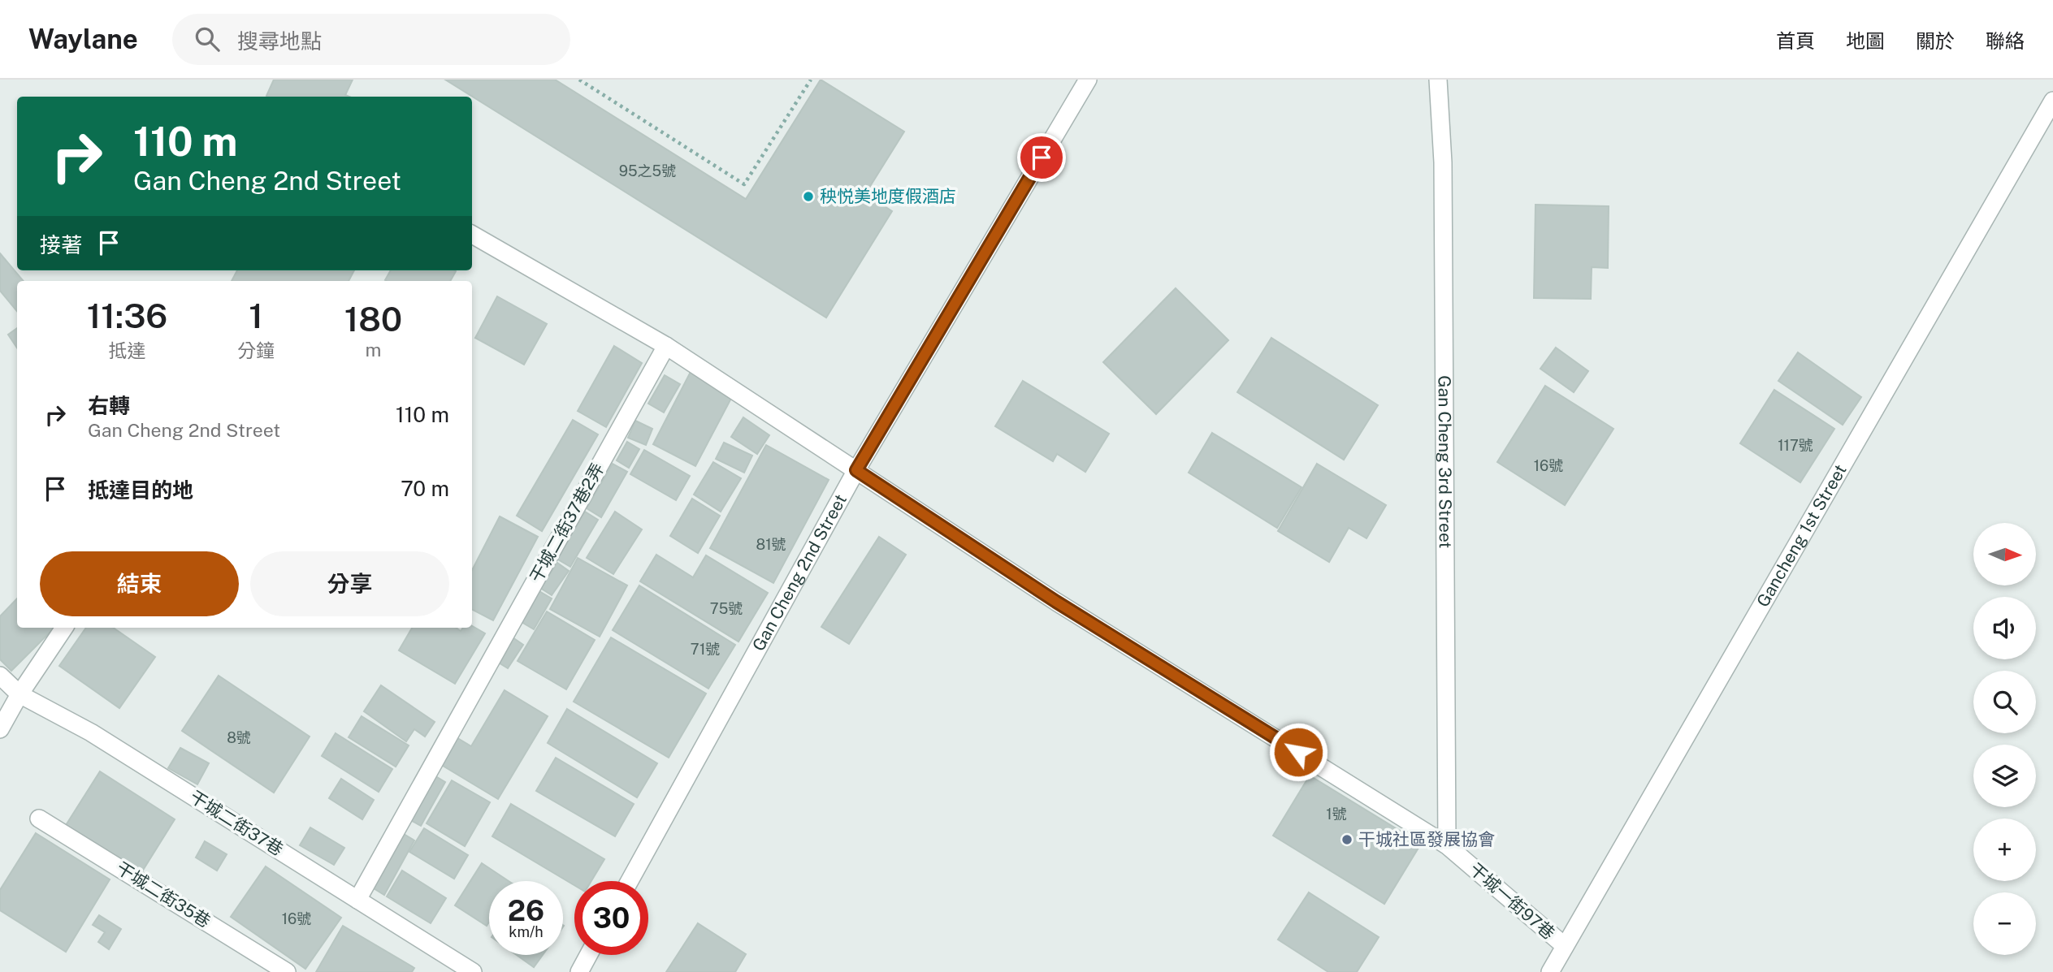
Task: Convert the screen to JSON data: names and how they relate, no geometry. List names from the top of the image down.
{
  "streets": {
    "street": [
      "Gan Cheng 3rd Street",
      "干城二街37巷2弄",
      "Gancheng 1st Street",
      "Gan Cheng 2nd Street",
      "干城二街37巷",
      "干城二街35巷",
      "干城一街97巷"
    ]
  },
  "crossings": [
    ["Gan Cheng 3rd Street", "干城一街97巷"],
    ["干城二街37巷2弄", "干城二街37巷"],
    ["Gancheng 1st Street", "干城一街97巷"],
    ["Gan Cheng 2nd Street", "干城一街97巷"]
  ],
  "places": ["秧悦美地度假酒店", "干城社區發展協會"],
  "house_numbers": [
    "95之5號",
    "117號",
    "16號",
    "81號",
    "75號",
    "71號",
    "8號",
    "1號",
    "16號"
  ],
  "north": "right",
  "page": {
    "header": "Waylane",
    "search": "搜尋地點",
    "nav": [
      "首頁",
      "地圖",
      "關於",
      "聯絡"
    ],
    "turn": ["110 m", "Gan Cheng 2nd Street"],
    "then": "接著",
    "eta": [
      "11:36",
      "抵達",
      "1",
      "分鐘",
      "180",
      "m"
    ],
    "list": [
      {
        "name": "右轉",
        "note": "Gan Cheng 2nd Street",
        "value": "110 m"
      },
      {
        "name": "抵達目的地",
        "value": "70 m"
      }
    ],
    "map_buttons": ["+", "−"],
    "buttons": ["結束", "分享"],
    "speed": "26 km/h",
    "limit": "30"
  }
}
